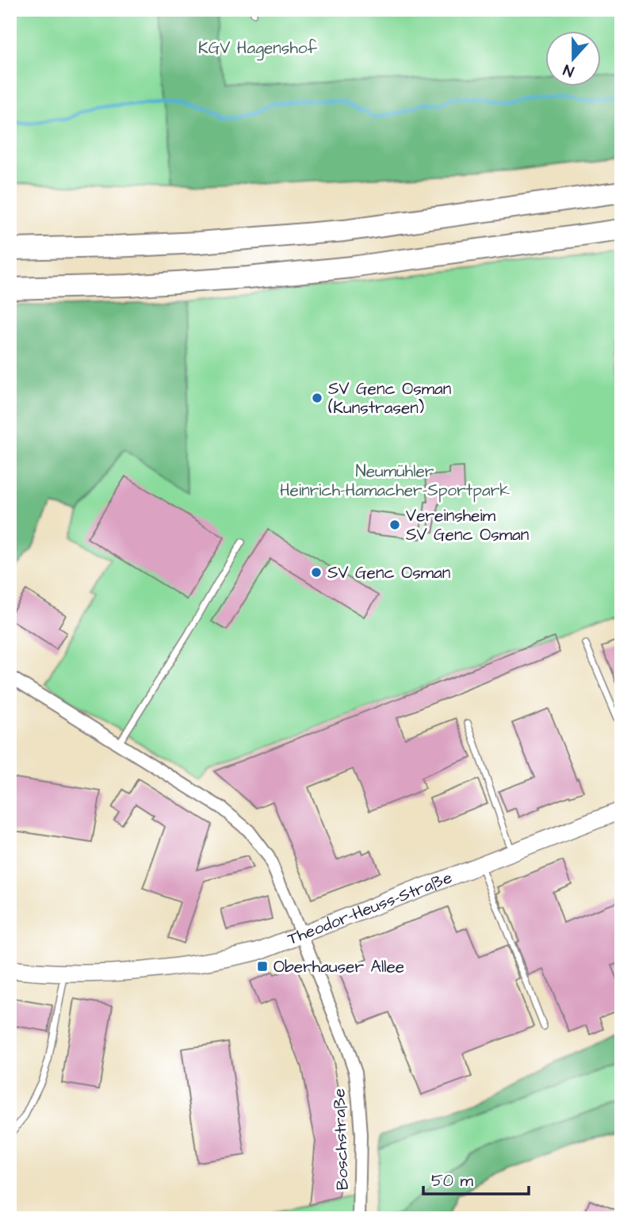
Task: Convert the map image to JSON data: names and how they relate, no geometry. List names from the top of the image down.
{
  "streets": {
    "street": ["Theodor-Heuss-Straße", "Boschstraße"]
  },
  "crossings": [
    ["Theodor-Heuss-Straße", "Boschstraße"]
  ],
  "parks": ["KGV Hagenshof", "Neumühler Heinrich-Hamacher-Sportpark"],
  "places": {
    "other": ["SV Genc Osman (Kunstrasen)", "Vereinsheim SV Genc Osman", "SV Genc Osman"],
    "transit": ["Oberhauser Allee"]
  },
  "scale_bar": "50 m",
  "north": "bottom"
}
